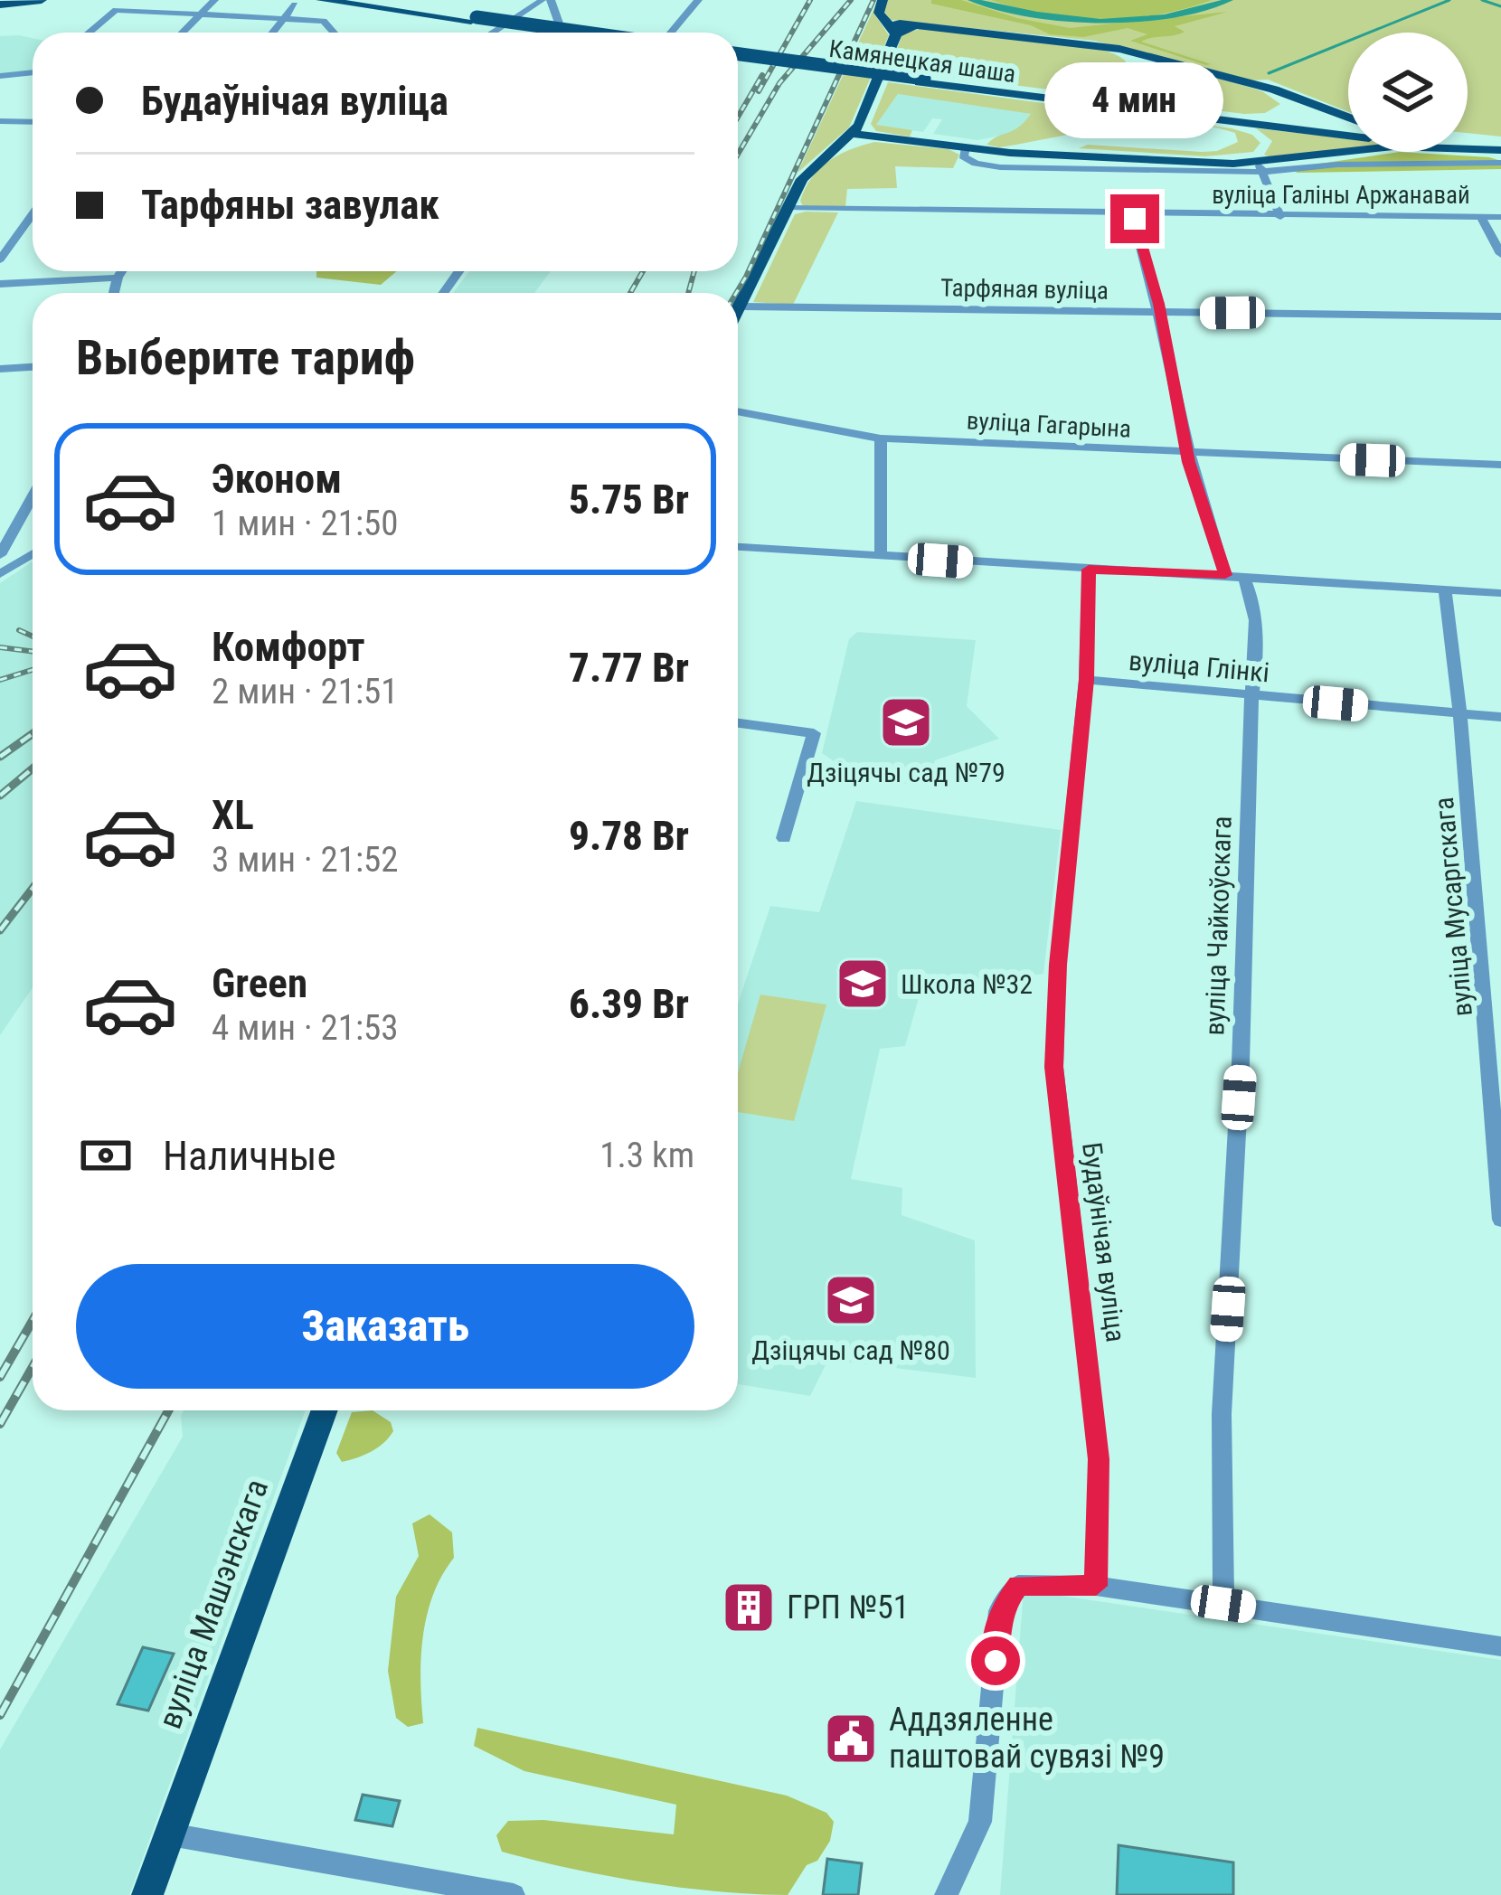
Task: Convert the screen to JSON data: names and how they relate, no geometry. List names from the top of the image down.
{
  "streets": {
    "main road": ["Камянецкая шаша", "вуліца Машэнскага"],
    "street": [
      "вуліца Галіны Аржанавай",
      "Тарфяная вуліца",
      "вуліца Гагарына",
      "вуліца Глінкі",
      "вуліца Мусаргскага",
      "вуліца Чайкоўскага",
      "Будаўнічая вуліца"
    ]
  },
  "crossings": [
    ["вуліца Галіны Аржанавай", "вуліца Чайкоўскага"],
    ["Тарфяная вуліца", "вуліца Чайкоўскага"],
    ["вуліца Гагарына", "вуліца Чайкоўскага"],
    ["вуліца Глінкі", "вуліца Мусаргскага"],
    ["вуліца Глінкі", "вуліца Чайкоўскага"],
    ["вуліца Глінкі", "Будаўнічая вуліца"]
  ],
  "places": {
    "school or university": ["Дзіцячы сад №79", "Школа №32", "Дзіцячы сад №80"],
    "building": ["ГРП №51"],
    "public building": ["Аддзяленне паштовай сувязі №9"]
  },
  "page": {
    "banner": ["Будаўнічая вуліца", "Тарфяны завулак"],
    "bubble": "4 мин",
    "heading": "Выберите тариф",
    "list": [
      {
        "name": "Эконом",
        "note": "1 мин · 21:50",
        "value": "5.75 Br"
      },
      {
        "name": "Комфорт",
        "note": "2 мин · 21:51",
        "value": "7.77 Br"
      },
      {
        "name": "XL",
        "note": "3 мин · 21:52",
        "value": "9.78 Br"
      },
      {
        "name": "Green",
        "note": "4 мин · 21:53",
        "value": "6.39 Br"
      }
    ],
    "pay": ["Наличные", "1.3 km"],
    "buttons": "Заказать"
  }
}
